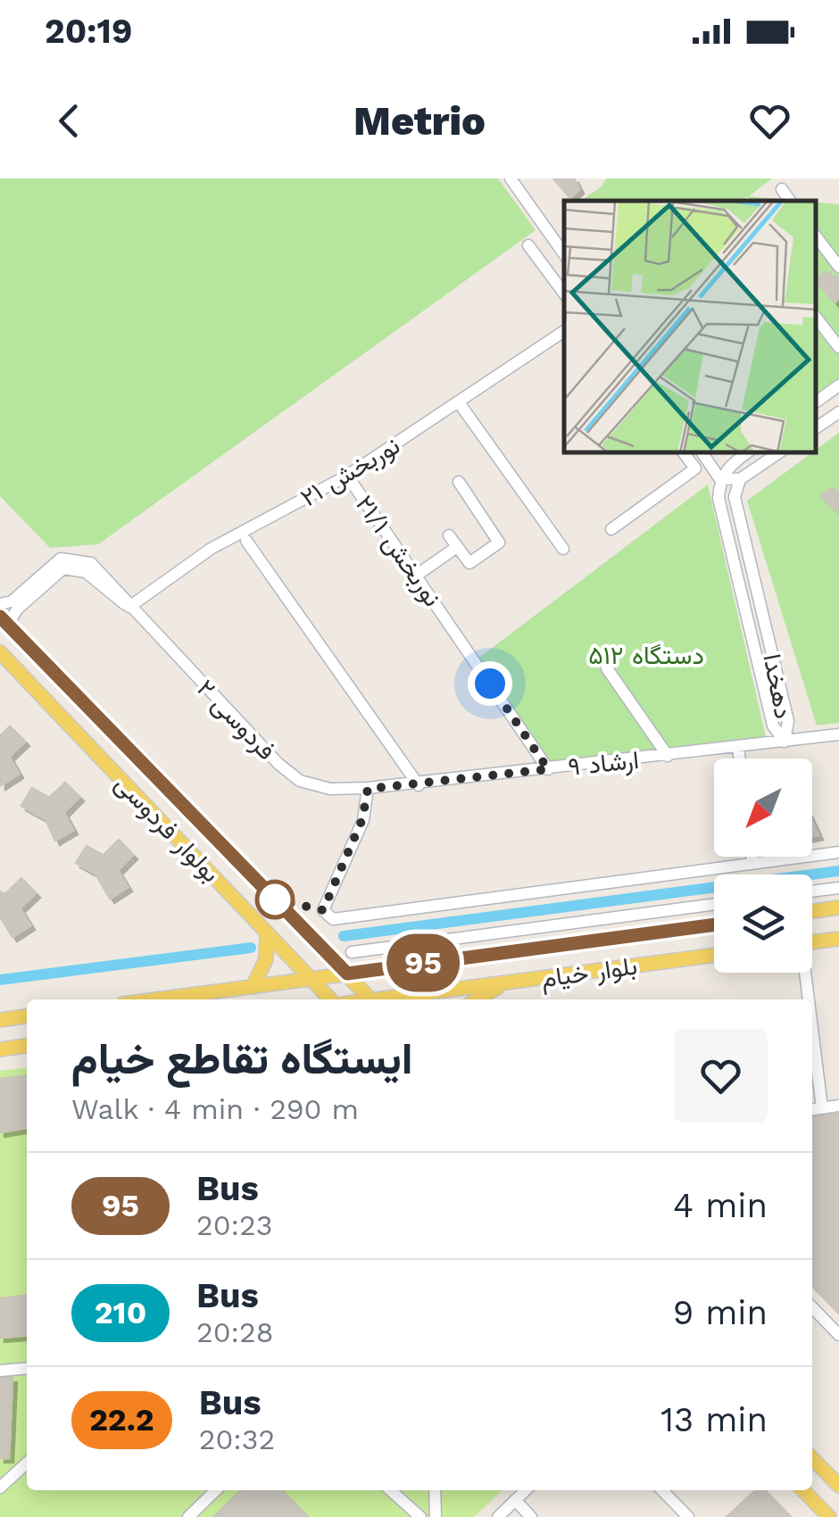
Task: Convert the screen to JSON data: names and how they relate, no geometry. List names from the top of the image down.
{
  "streets": {
    "main road": ["بولوار فردوسی", "بلوار خیام"],
    "street": [
      "نوربخش ۲۱",
      "نوربخش ۲۱/۱",
      "دهخدا",
      "فردوسی ۲",
      "ارشاد ۹"
    ]
  },
  "crossings": [
    ["نوربخش ۲۱", "نوربخش ۲۱/۱"],
    ["نوربخش ۲۱", "فردوسی ۲"],
    ["نوربخش ۲۱/۱", "ارشاد ۹"],
    ["دهخدا", "ارشاد ۹"],
    ["فردوسی ۲", "ارشاد ۹"],
    ["فردوسی ۲", "بولوار فردوسی"],
    ["بولوار فردوسی", "بلوار خیام"]
  ],
  "parks": ["۵۱۲ دستگاه"],
  "lines": ["bus line 95"],
  "north": "bottom left",
  "page": {
    "status": "20:19",
    "header": "Metrio",
    "on_map": "95",
    "heading": ["ایستگاه تقاطع خیام", "Walk · 4 min · 290 m"],
    "list": [
      {
        "mark": "95",
        "name": "Bus",
        "note": "20:23",
        "value": "4 min"
      },
      {
        "mark": "210",
        "name": "Bus",
        "note": "20:28",
        "value": "9 min"
      },
      {
        "mark": "22.2",
        "name": "Bus",
        "note": "20:32",
        "value": "13 min"
      }
    ]
  }
}
